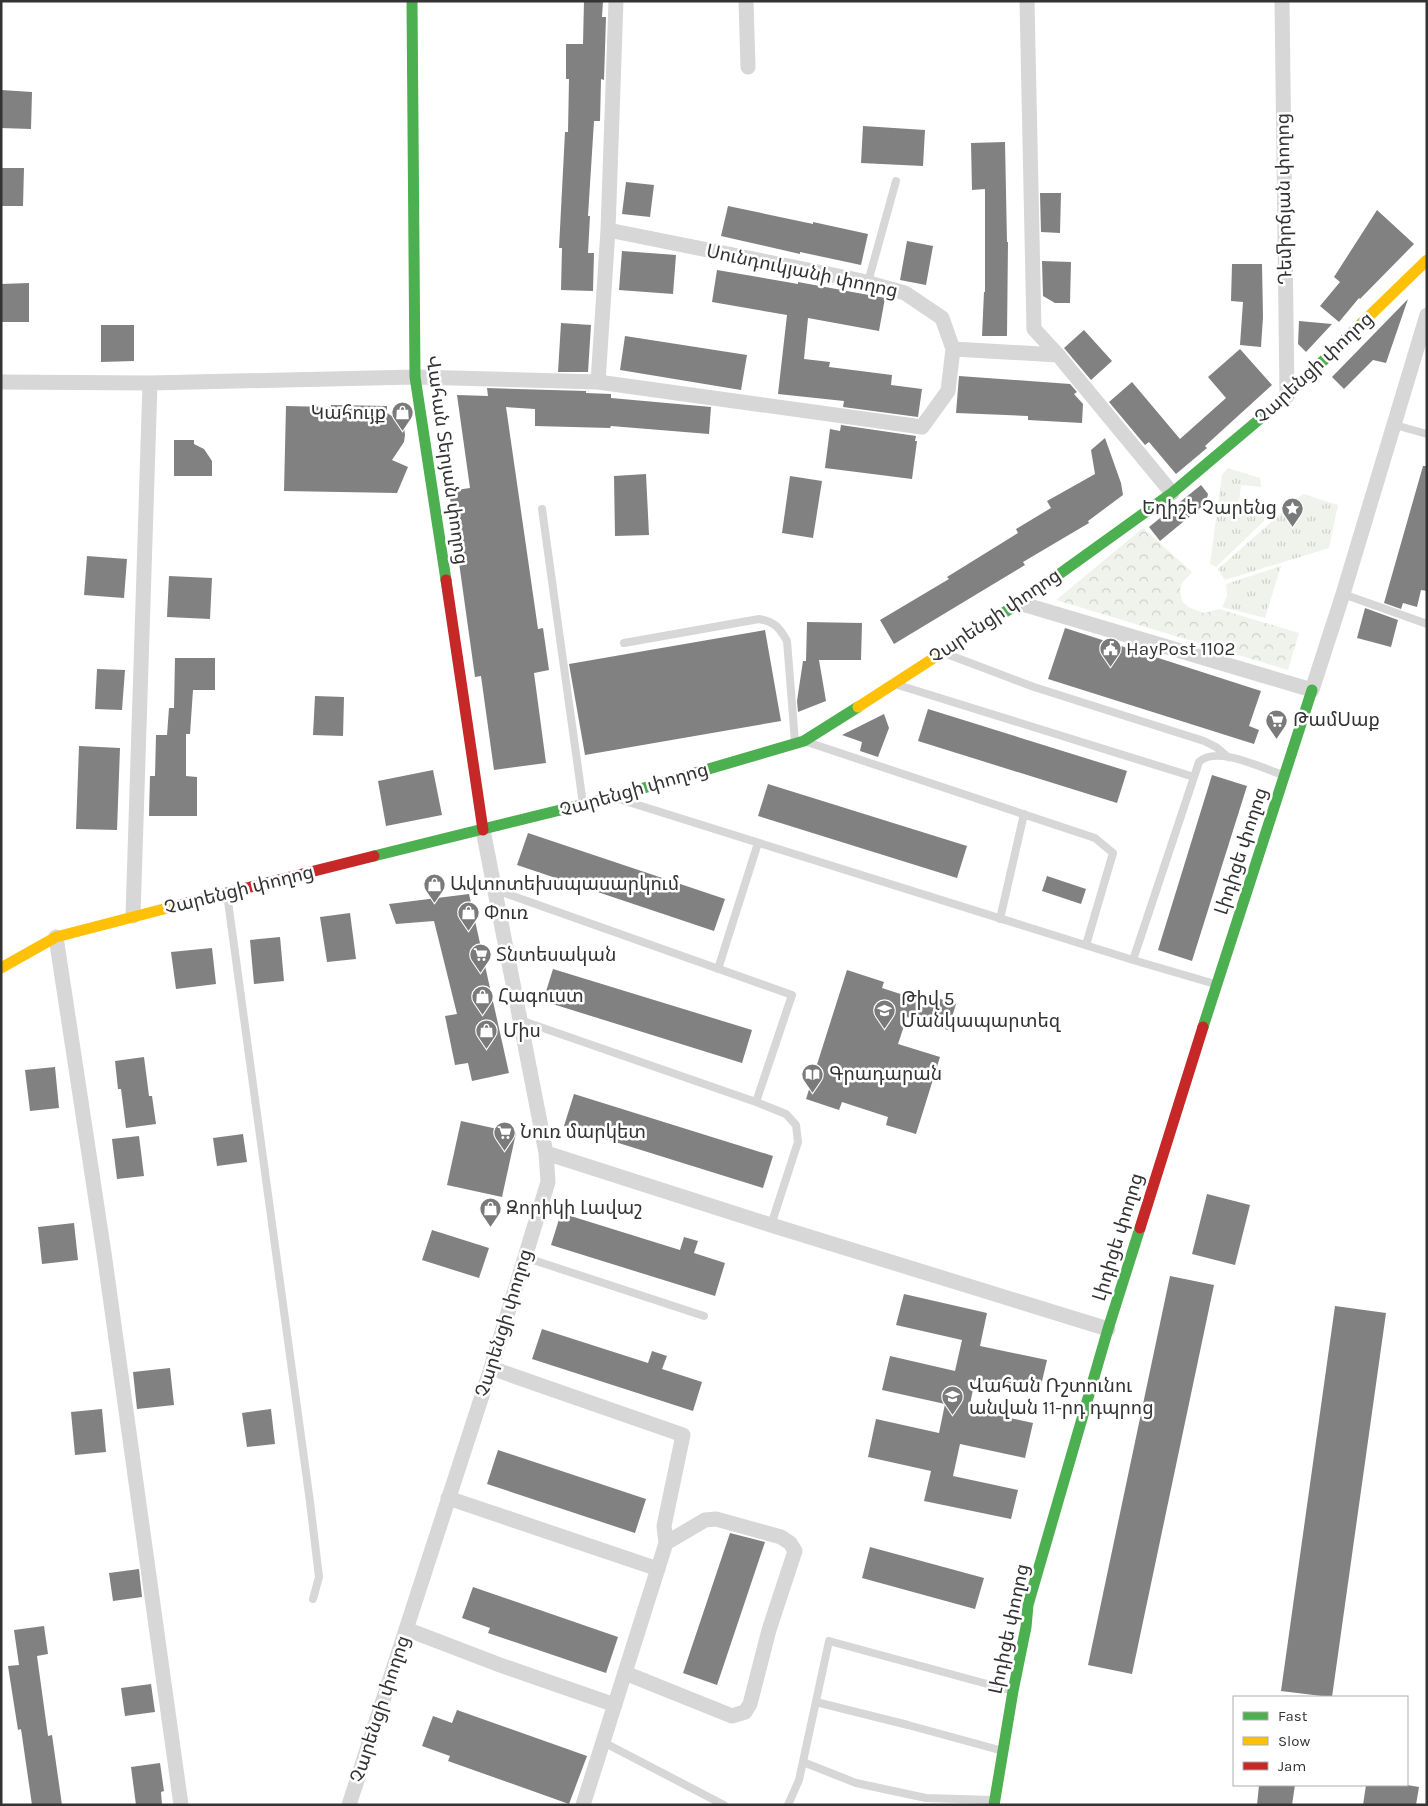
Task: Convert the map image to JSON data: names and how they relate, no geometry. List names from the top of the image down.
{
  "streets": {
    "street": [
      "Դեմիրճյան փողոց",
      "Սունդուկյանի փողոց",
      "Չարենցի փողոց",
      "Վահան Տերյան փողոց",
      "Լիդիցե փողոց"
    ]
  },
  "crossings": [
    ["Դեմիրճյան փողոց", "Չարենցի փողոց"],
    ["Չարենցի փողոց", "Վահան Տերյան փողոց"]
  ],
  "places": {
    "shop": [
      "Կահույք",
      "Ավտոտեխսպասարկում",
      "Փուռ",
      "Հագուստ",
      "Միս",
      "Զորիկի Լավաշ"
    ],
    "place": ["Եղիշե Չարենց"],
    "public building": ["HayPost 1102"],
    "supermarket": ["ԹամՍաք", "Տնտեսական", "Նուռ մարկետ"],
    "school or university": ["Թիվ 5 Մանկապարտեզ", "Վահան Ռշտունու անվան 11-րդ դպրոց"],
    "library": ["Գրադարան"]
  },
  "legend": ["Fast", "Slow", "Jam"]
}
